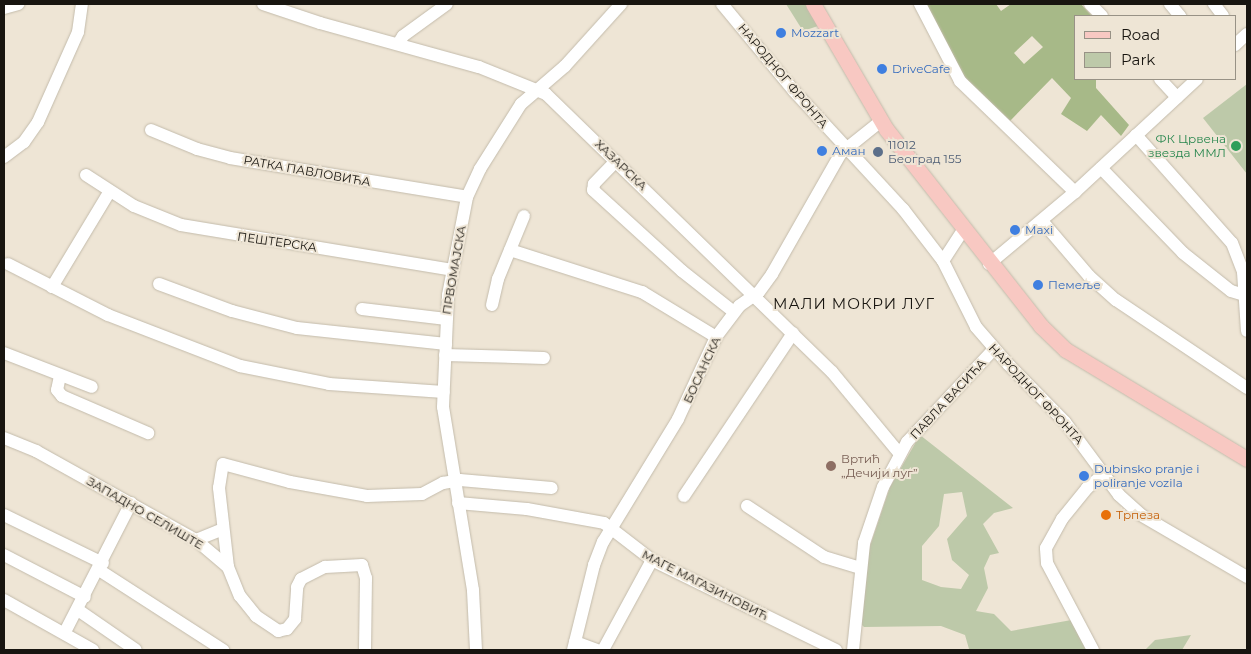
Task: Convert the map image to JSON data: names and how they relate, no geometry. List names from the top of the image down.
{
  "streets": {
    "street": [
      "НАРОДНОГ ФРОНТА",
      "ХАЗАРСКА",
      "РАТКА ПАВЛОВИЋА",
      "ПЕШТЕРСКА",
      "ПРВОМАЈСКА",
      "БОСАНСКА",
      "ПАВЛА ВАСИЋА",
      "ЗАПАДНО СЕЛИШТЕ",
      "МАГЕ МАГАЗИНОВИЋ"
    ]
  },
  "crossings": [
    ["НАРОДНОГ ФРОНТА", "БОСАНСКА"],
    ["НАРОДНОГ ФРОНТА", "ПАВЛА ВАСИЋА"],
    ["ХАЗАРСКА", "ПРВОМАЈСКА"],
    ["ХАЗАРСКА", "БОСАНСКА"],
    ["ХАЗАРСКА", "ПАВЛА ВАСИЋА"],
    ["РАТКА ПАВЛОВИЋА", "ПРВОМАЈСКА"],
    ["ПЕШТЕРСКА", "ПРВОМАЈСКА"],
    ["ПРВОМАЈСКА", "МАГЕ МАГАЗИНОВИЋ"],
    ["БОСАНСКА", "МАГЕ МАГАЗИНОВИЋ"]
  ],
  "districts": ["МАЛИ МОКРИ ЛУГ"],
  "places": [
    "Mozzart",
    "DriveCafe",
    "ФК Црвена звезда ММЛ",
    "Аман",
    "11012 Београд 155",
    "Maxi",
    "Пемеље",
    "Вртић „Дечији луг”",
    "Dubinsko pranje i poliranje vozila",
    "Трпеза"
  ],
  "legend": ["Road", "Park"]
}
